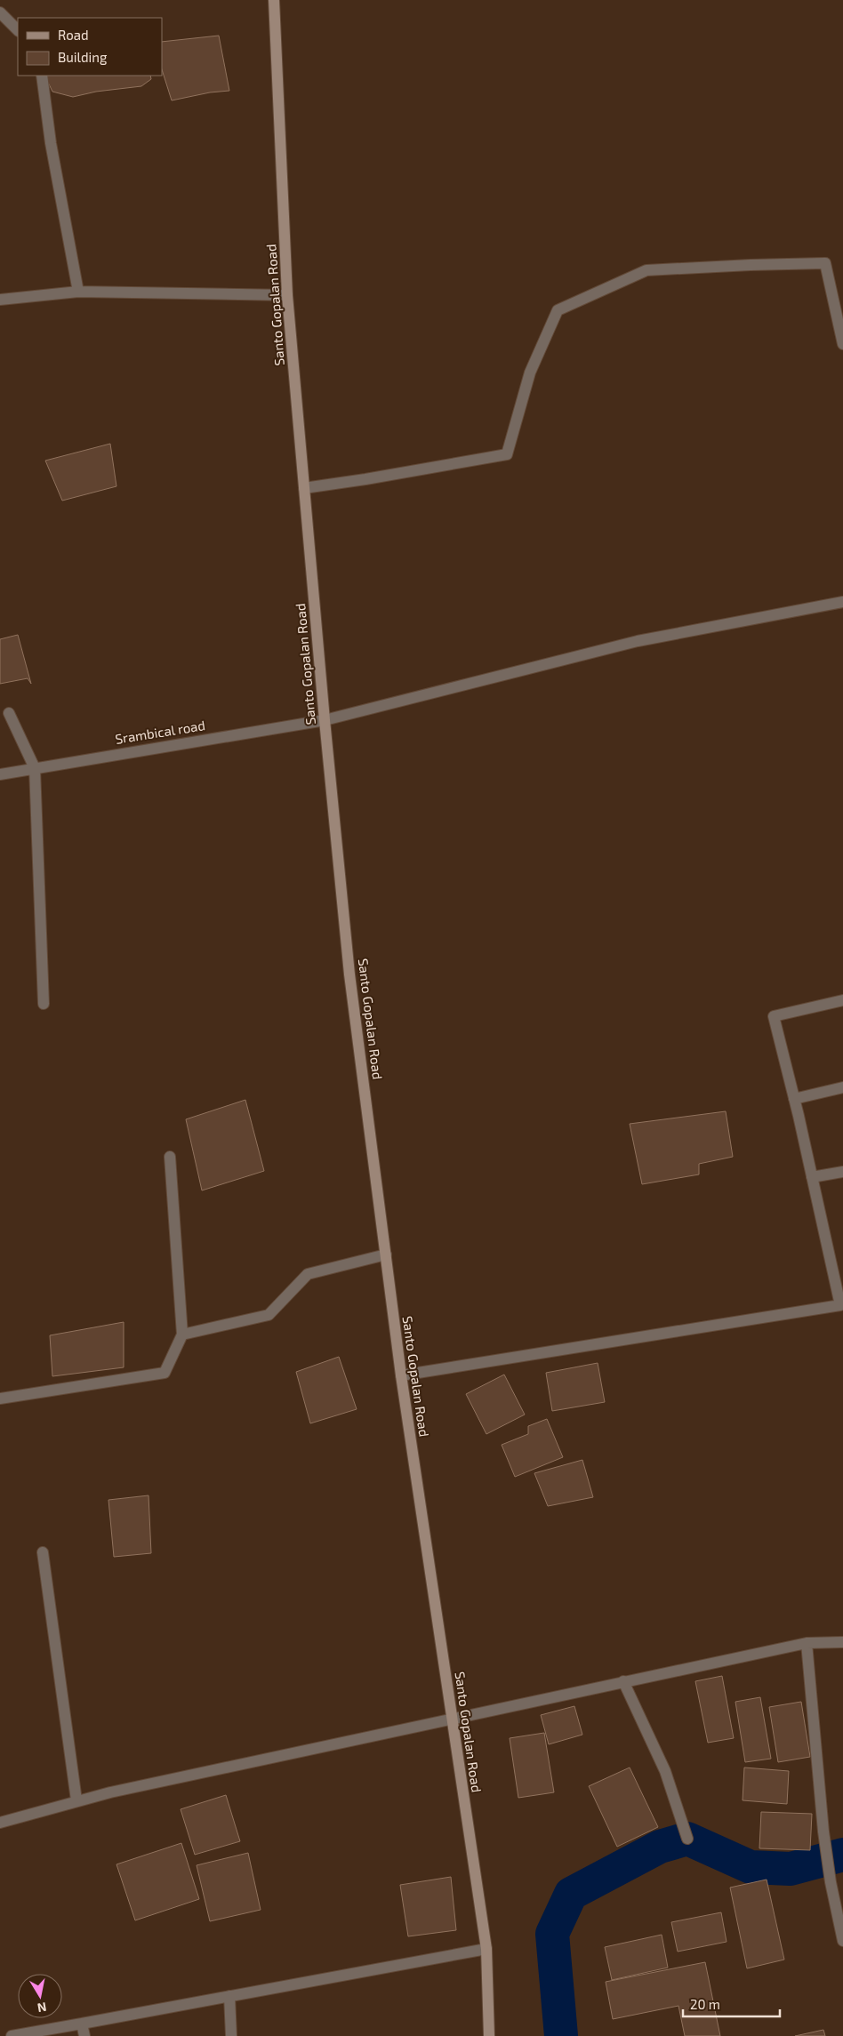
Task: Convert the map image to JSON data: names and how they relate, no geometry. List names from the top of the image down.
{
  "streets": {
    "main road": ["Santo Gopalan Road"],
    "street": ["Srambical road"]
  },
  "crossings": [
    ["Santo Gopalan Road", "Srambical road"]
  ],
  "legend": ["Road", "Building"],
  "scale_bar": "20 m",
  "north": "bottom"
}
